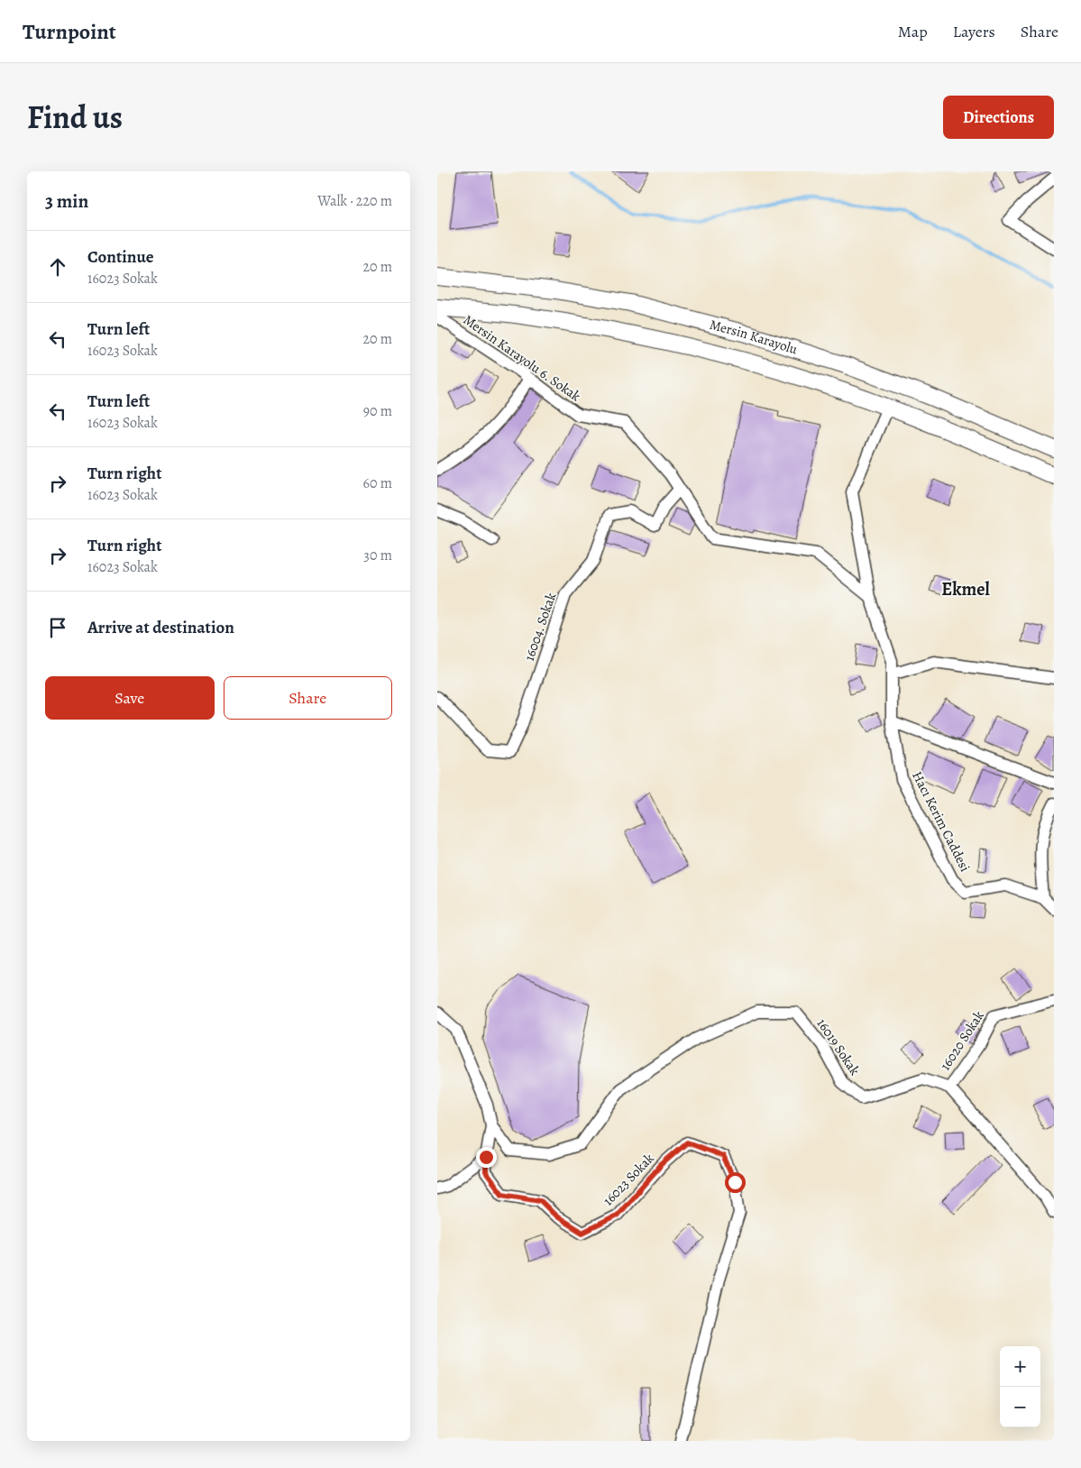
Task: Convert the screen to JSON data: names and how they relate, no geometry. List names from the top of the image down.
{
  "streets": {
    "highway": ["Mersin Karayolu"],
    "street": [
      "Mersin Karayolu 6. Sokak",
      "16004. Sokak",
      "Hacı Kerim Caddesi",
      "16020 Sokak",
      "16019 Sokak",
      "16023 Sokak"
    ]
  },
  "crossings": [
    ["Mersin Karayolu", "Mersin Karayolu 6. Sokak"],
    ["Mersin Karayolu", "Hacı Kerim Caddesi"],
    ["Mersin Karayolu 6. Sokak", "16004. Sokak"],
    ["Mersin Karayolu 6. Sokak", "Hacı Kerim Caddesi"],
    ["16020 Sokak", "16019 Sokak"],
    ["16019 Sokak", "16023 Sokak"]
  ],
  "districts": ["Ekmel"],
  "page": {
    "header": "Turnpoint",
    "nav": ["Map", "Layers", "Share"],
    "title": "Find us",
    "buttons": [
      "Directions",
      ["Save", "Share"]
    ],
    "heading": ["3 min", "Walk · 220 m"],
    "list": [
      ["Continue", "16023 Sokak", "20 m"],
      ["Turn left", "16023 Sokak", "20 m"],
      ["Turn left", "16023 Sokak", "90 m"],
      ["Turn right", "16023 Sokak", "60 m"],
      ["Turn right", "16023 Sokak", "30 m"],
      "Arrive at destination"
    ],
    "map_buttons": ["+", "−"]
  }
}
